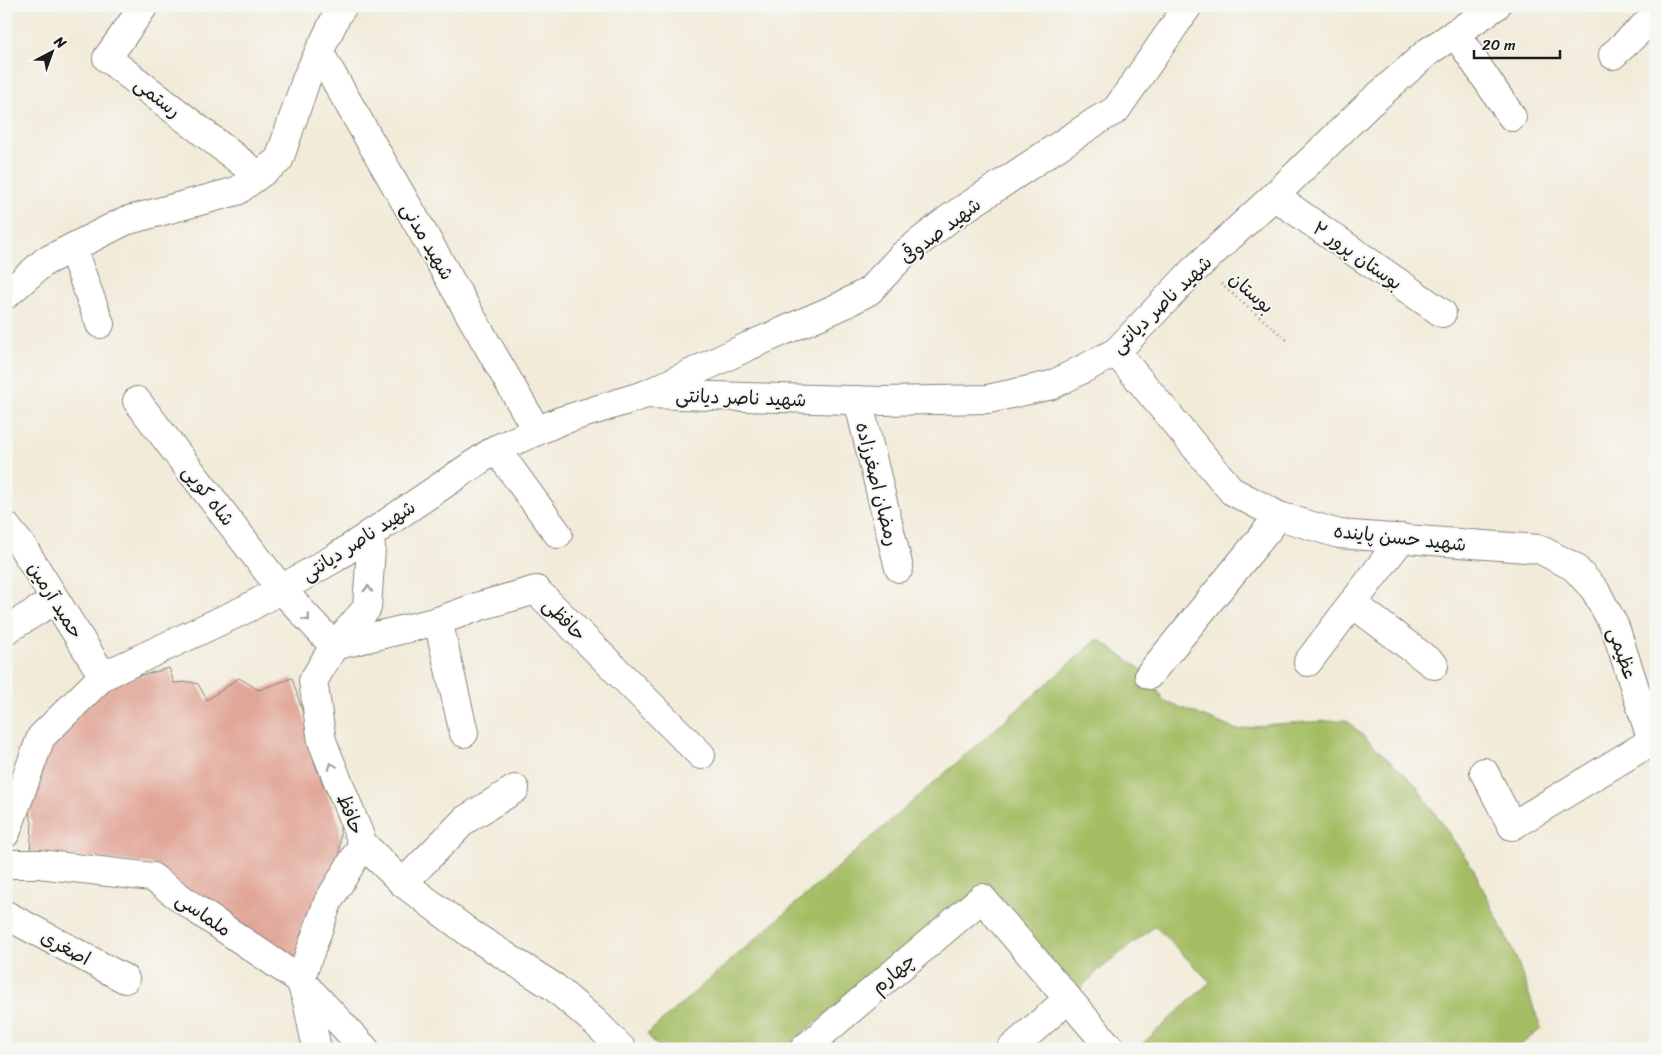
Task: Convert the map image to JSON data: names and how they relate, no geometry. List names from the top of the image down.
{
  "streets": {
    "street": [
      "رستمی",
      "شهید صدوقی",
      "شهید مدنی",
      "بوستان پرور ۲",
      "شهید ناصر دیانتی",
      "رمضان اصغرزاده",
      "شاه کویی",
      "شهید حسن پاینده",
      "حمید آرمین",
      "حافظی",
      "عظیمی",
      "حافظ",
      "ملماسی",
      "اصغری",
      "چهارم"
    ],
    "path": ["بوستان"]
  },
  "crossings": [
    ["شهید صدوقی", "شهید ناصر دیانتی"],
    ["شهید مدنی", "شهید ناصر دیانتی"],
    ["بوستان پرور ۲", "شهید ناصر دیانتی"],
    ["بوستان", "شهید ناصر دیانتی"],
    ["شهید ناصر دیانتی", "رمضان اصغرزاده"],
    ["شهید ناصر دیانتی", "شاه کویی"],
    ["شهید ناصر دیانتی", "شهید حسن پاینده"],
    ["شهید ناصر دیانتی", "حمید آرمین"],
    ["شهید ناصر دیانتی", "حافظ"],
    ["شاه کویی", "حافظی"],
    ["شاه کویی", "حافظ"],
    ["شهید حسن پاینده", "عظیمی"],
    ["حافظی", "حافظ"]
  ],
  "scale_bar": "20 m",
  "north": "top right"
}
